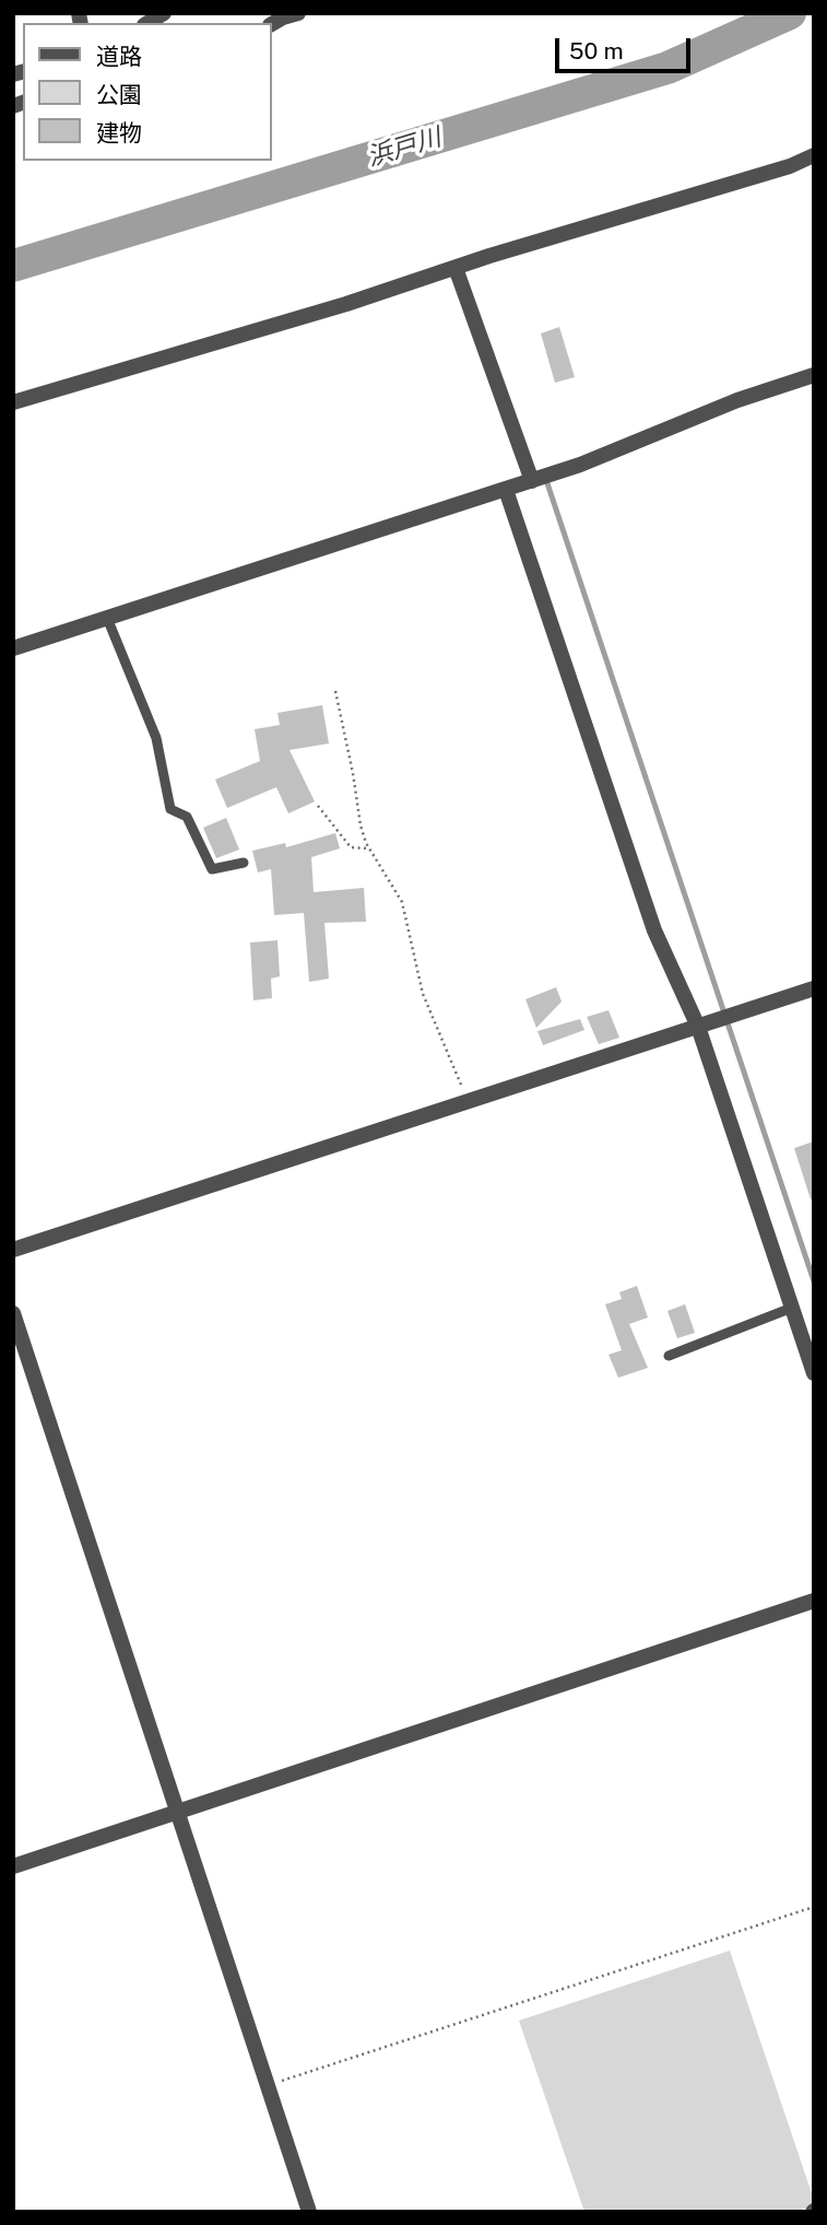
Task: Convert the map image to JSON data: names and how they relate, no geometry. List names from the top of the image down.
{
  "water": ["浜戸川"],
  "legend": ["道路", "公園", "建物"],
  "scale_bar": "50 m"
}
